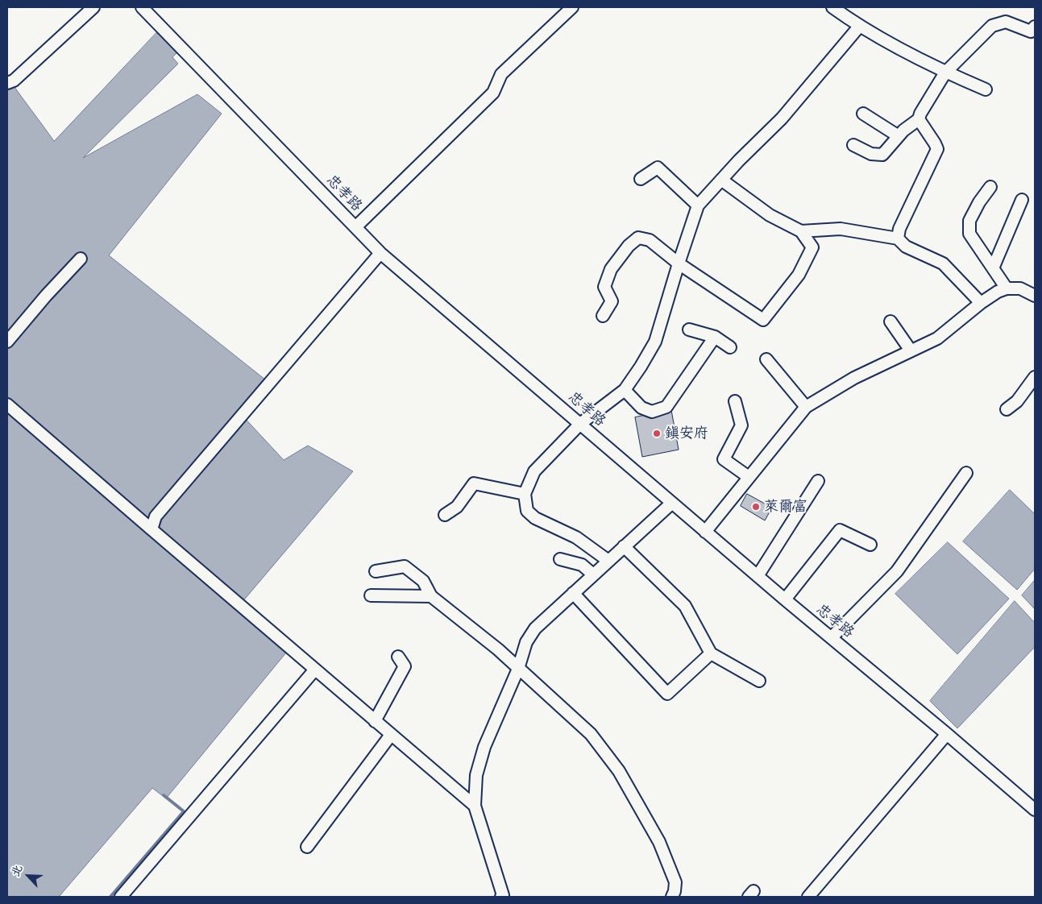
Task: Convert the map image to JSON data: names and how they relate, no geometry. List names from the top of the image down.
{
  "streets": {
    "street": ["忠孝路"]
  },
  "places": ["鎮安府", "萊爾富"],
  "north": "top left"
}
